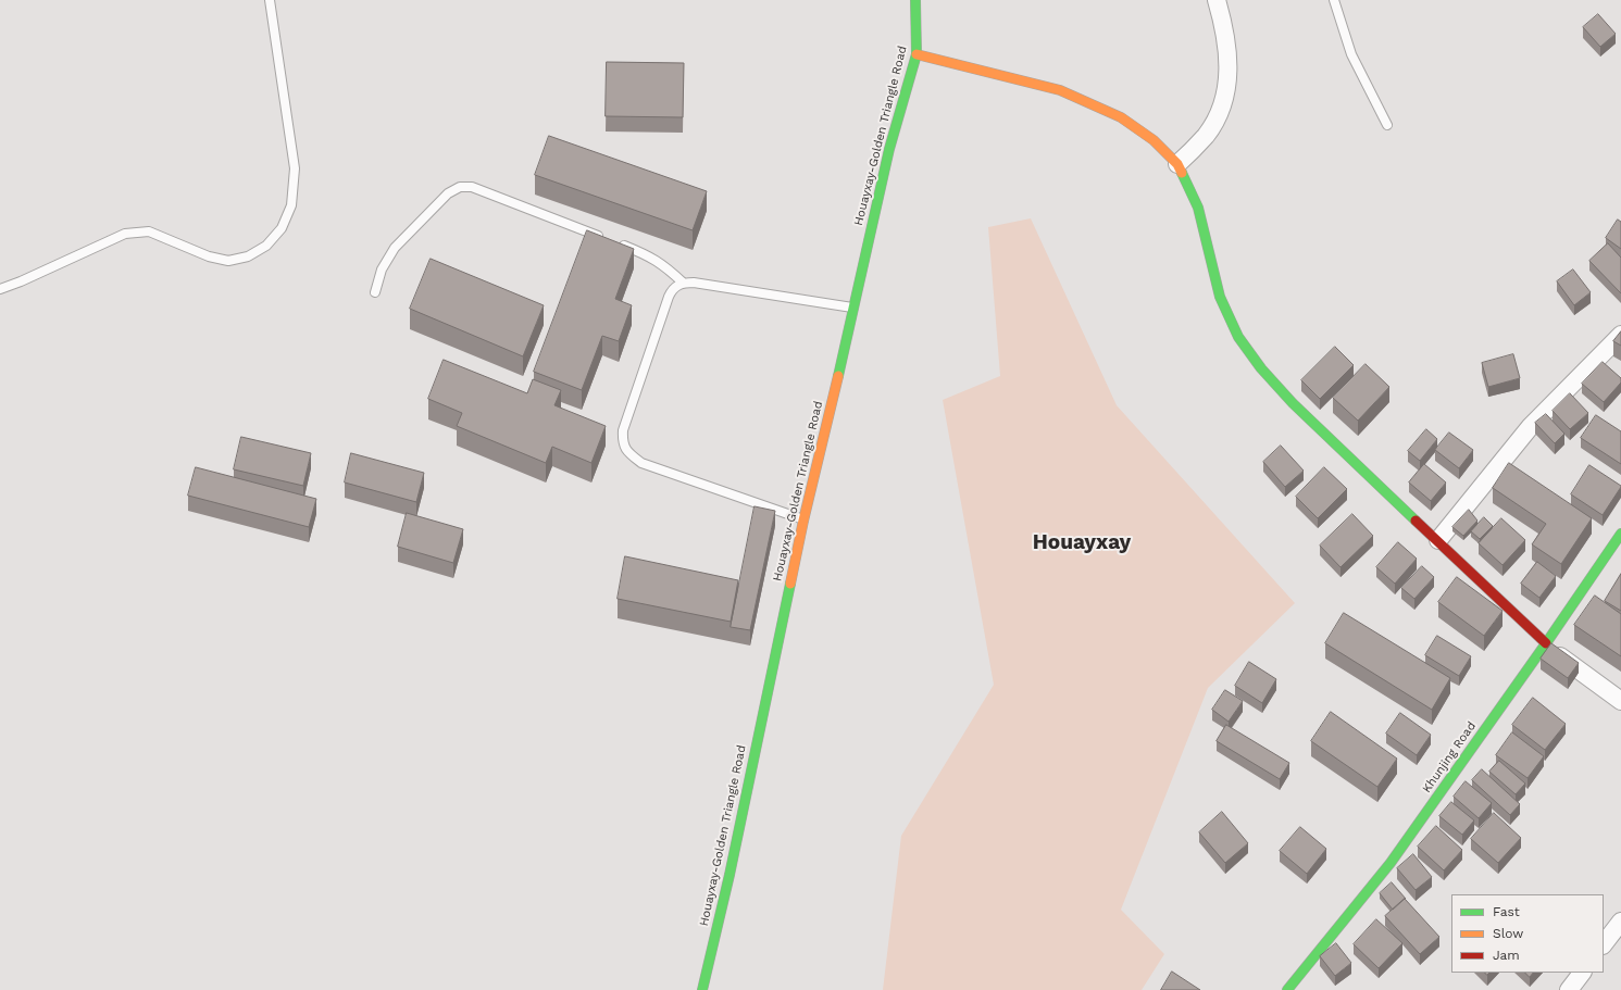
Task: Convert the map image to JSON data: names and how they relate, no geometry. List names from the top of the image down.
{
  "streets": {
    "main road": ["Houayxay-Golden Triangle Road", "Khunjing Road"]
  },
  "districts": ["Houayxay"],
  "legend": ["Fast", "Slow", "Jam"]
}
